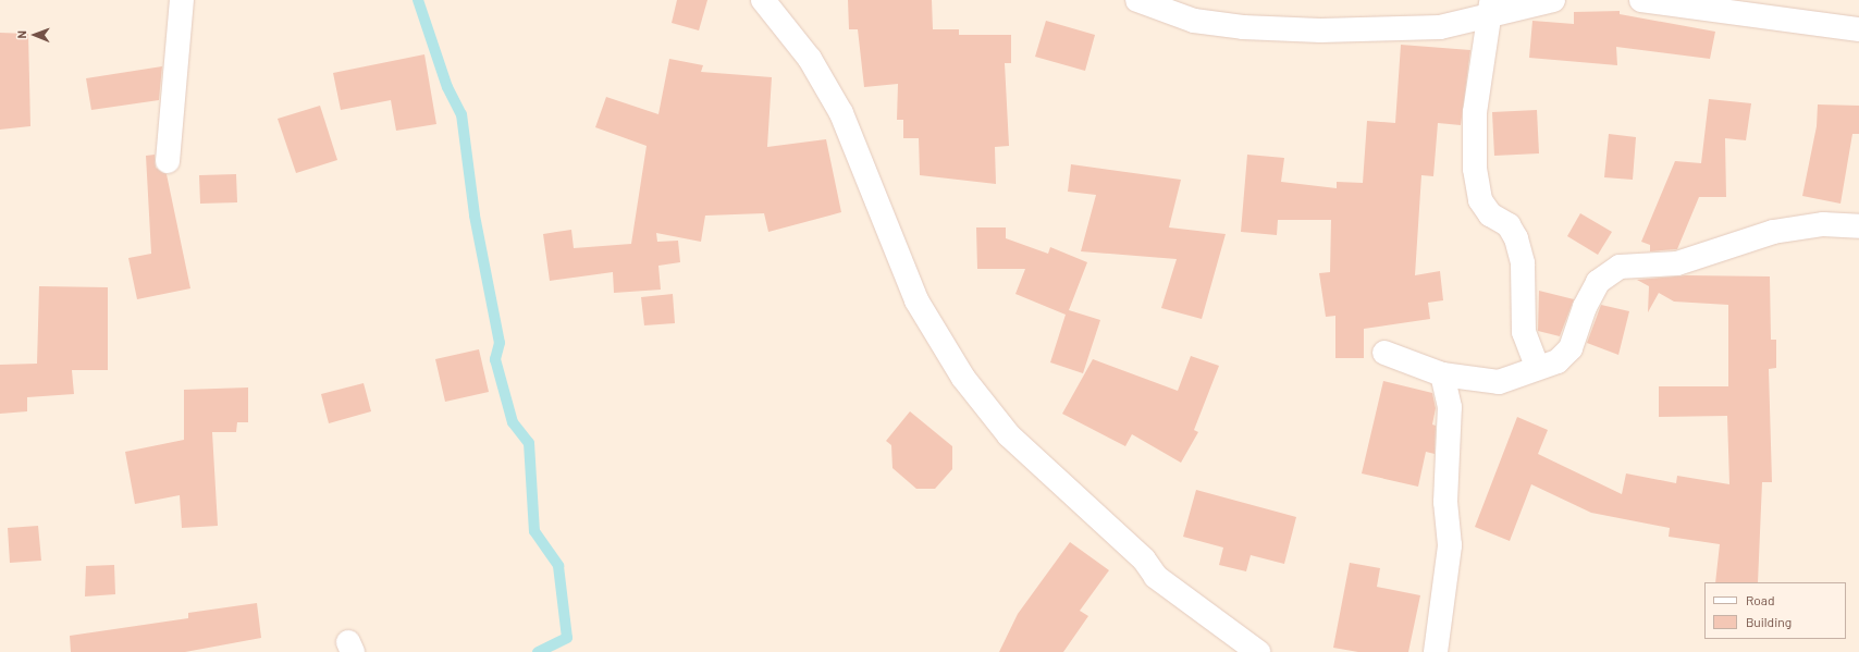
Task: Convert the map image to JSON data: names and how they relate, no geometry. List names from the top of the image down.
{
  "legend": ["Road", "Building"],
  "north": "left"
}
